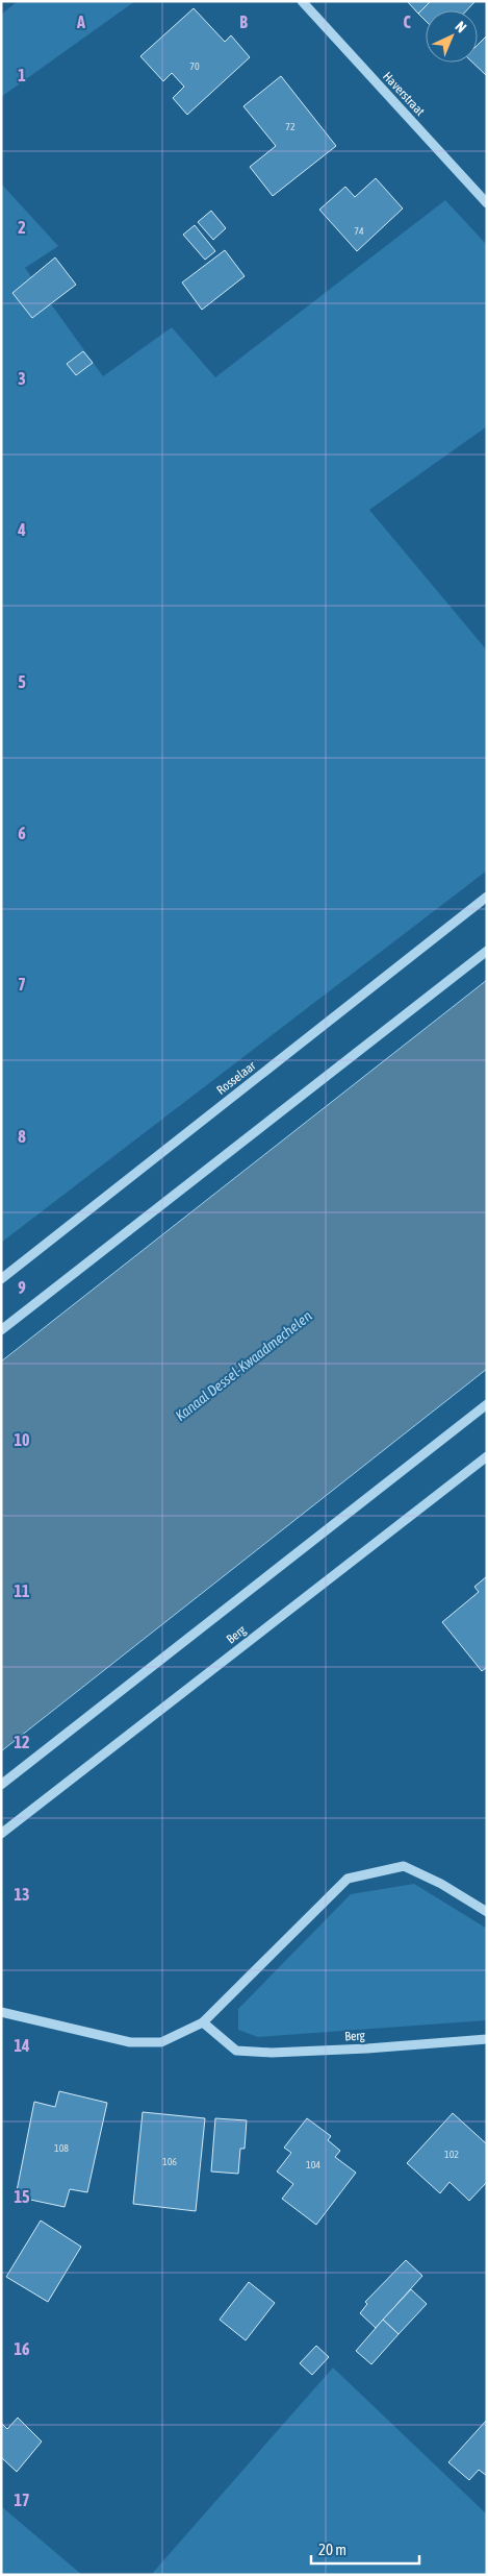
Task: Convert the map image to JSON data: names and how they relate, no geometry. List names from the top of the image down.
{
  "streets": {
    "street": ["Haverstraat", "Rosselaar", "Berg"]
  },
  "water": ["Kanaal Dessel-Kwaadmechelen"],
  "house_numbers": [
    "70",
    "72",
    "74",
    "108",
    "102",
    "106",
    "104"
  ],
  "scale_bar": "20 m",
  "north": "top right",
  "grid": {
    "columns": ["A", "B", "C"],
    "rows": [
      "1",
      "2",
      "3",
      "4",
      "5",
      "6",
      "7",
      "8",
      "9",
      "10",
      "11",
      "12",
      "13",
      "14",
      "15",
      "16",
      "17"
    ]
  }
}
